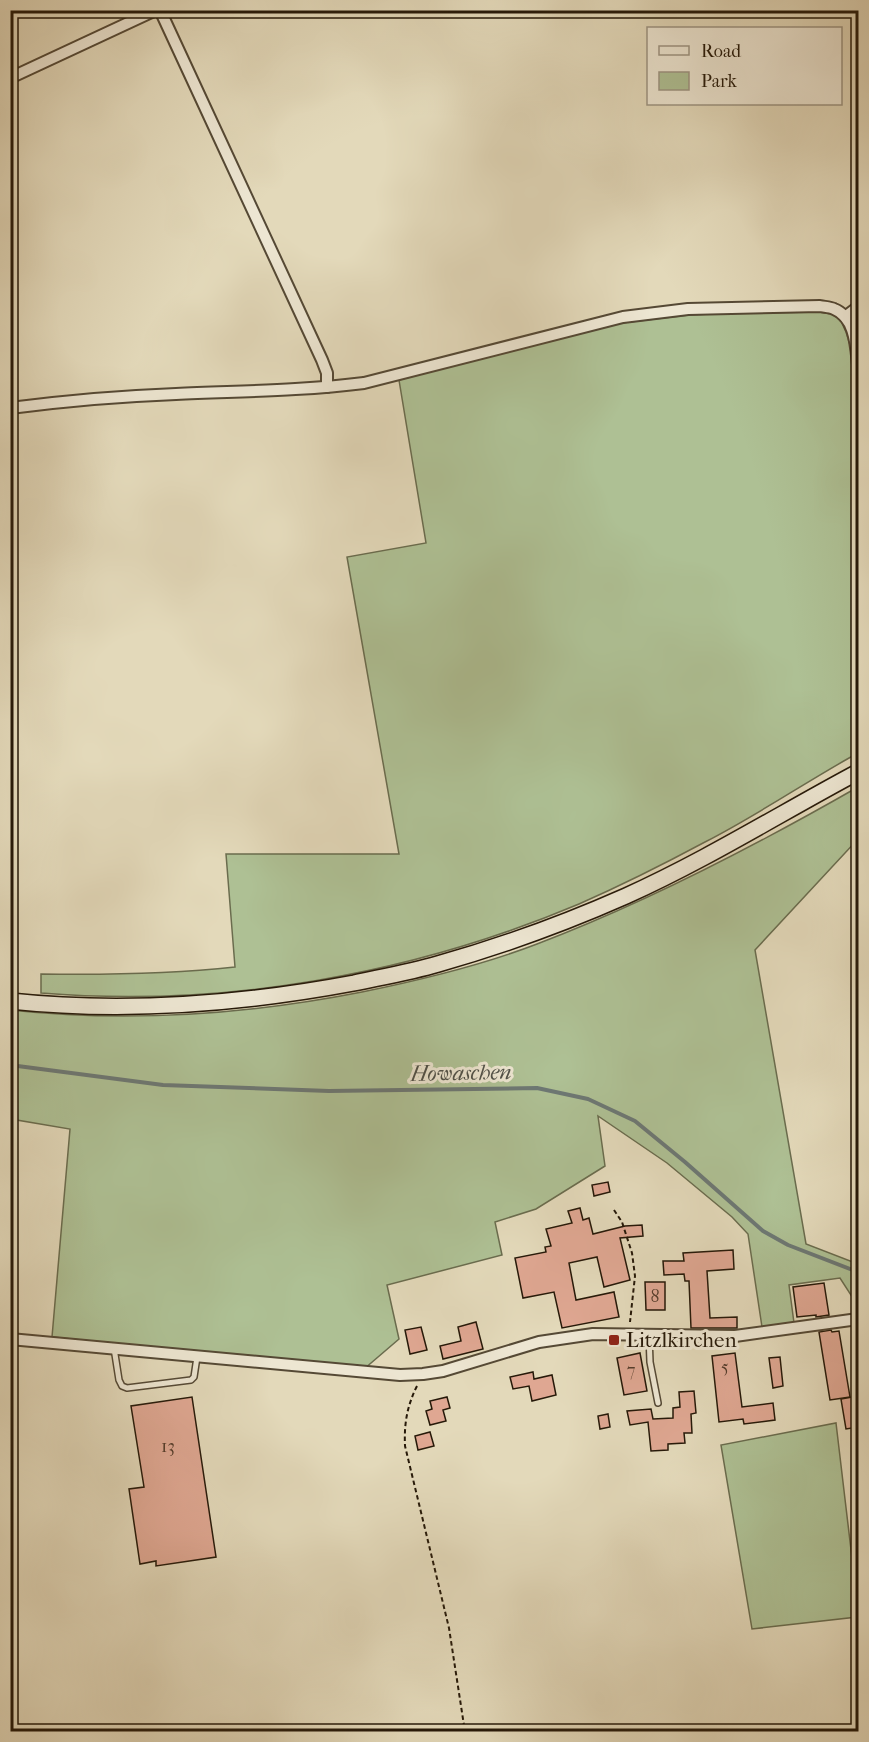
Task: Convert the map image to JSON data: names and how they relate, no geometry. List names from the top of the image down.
{
  "water": ["Howaschen"],
  "places": {
    "transit": ["Litzlkirchen"]
  },
  "house_numbers": [
    "8",
    "5",
    "7",
    "13"
  ],
  "legend": ["Road", "Park"]
}
